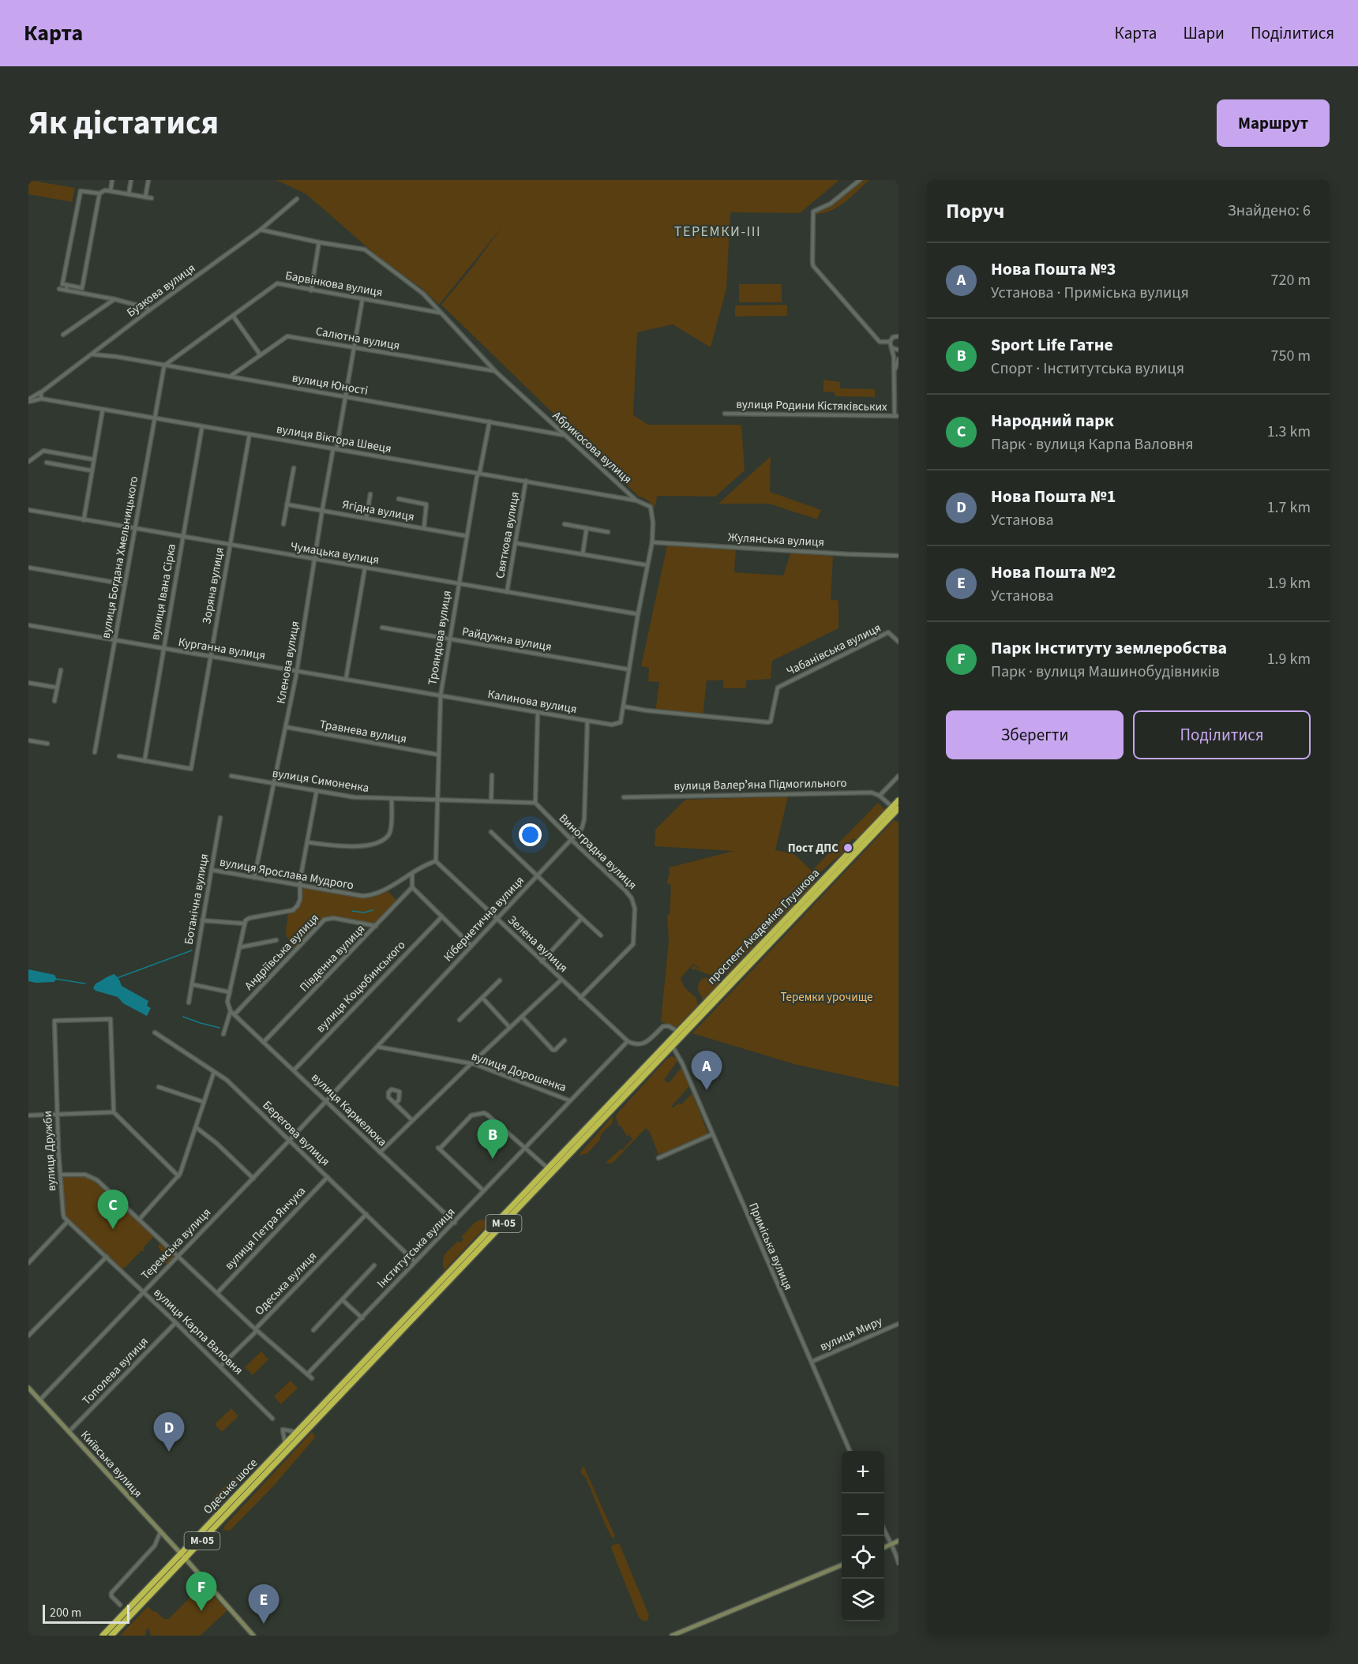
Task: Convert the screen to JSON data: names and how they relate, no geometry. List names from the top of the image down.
{
  "streets": {
    "highway": ["проспект Академіка Глушкова", "М-05", "Одеське шосе"],
    "street": [
      "Барвінкова вулиця",
      "Бузкова вулиця",
      "Салютна вулиця",
      "вулиця Юності",
      "вулиця Родини Кістяківських",
      "вулиця Віктора Швеця",
      "Абрикосова вулиця",
      "Ягідна вулиця",
      "Святкова вулиця",
      "Жулянська вулиця",
      "Чумацька вулиця",
      "вулиця Богдана Хмельницького",
      "Зоряна вулиця",
      "вулиця Івана Сірка",
      "Трояндова вулиця",
      "Райдужна вулиця",
      "Курганна вулиця",
      "Чабанівська вулиця",
      "Кленова вулиця",
      "Калинова вулиця",
      "Травнева вулиця",
      "вулиця Симоненка",
      "вулиця Валерʼяна Підмогильного",
      "Виноградна вулиця",
      "вулиця Ярослава Мудрого",
      "Ботанічна вулиця",
      "Кібернетична вулиця",
      "Зелена вулиця",
      "Андріївська вулиця",
      "Південна вулиця",
      "вулиця Коцюбинського",
      "вулиця Дорошенка",
      "вулиця Кармелюка",
      "Берегова вулиця",
      "вулиця Дружби",
      "вулиця Петра Янчука",
      "Теремська вулиця",
      "Приміська вулиця",
      "Інститутська вулиця",
      "Одеська вулиця",
      "вулиця Карпа Валовня",
      "вулиця Миру",
      "Тополева вулиця",
      "Київська вулиця"
    ]
  },
  "crossings": [
    ["Барвінкова вулиця", "вулиця Юності"],
    ["Барвінкова вулиця", "Абрикосова вулиця"],
    ["Барвінкова вулиця", "вулиця Богдана Хмельницького"],
    ["Барвінкова вулиця", "Кленова вулиця"],
    ["Бузкова вулиця", "вулиця Юності"],
    ["Бузкова вулиця", "вулиця Віктора Швеця"],
    ["Салютна вулиця", "вулиця Юності"],
    ["Салютна вулиця", "Абрикосова вулиця"],
    ["Салютна вулиця", "Кленова вулиця"],
    ["вулиця Юності", "Абрикосова вулиця"],
    ["вулиця Юності", "вулиця Богдана Хмельницького"],
    ["вулиця Юності", "Трояндова вулиця"],
    ["вулиця Юності", "Кленова вулиця"],
    ["вулиця Віктора Швеця", "Абрикосова вулиця"],
    ["вулиця Віктора Швеця", "Святкова вулиця"],
    ["вулиця Віктора Швеця", "вулиця Богдана Хмельницького"],
    ["вулиця Віктора Швеця", "Зоряна вулиця"],
    ["вулиця Віктора Швеця", "вулиця Івана Сірка"],
    ["вулиця Віктора Швеця", "Трояндова вулиця"],
    ["вулиця Віктора Швеця", "Кленова вулиця"],
    ["Абрикосова вулиця", "Жулянська вулиця"],
    ["Абрикосова вулиця", "Чумацька вулиця"],
    ["Абрикосова вулиця", "Райдужна вулиця"],
    ["Абрикосова вулиця", "Чабанівська вулиця"],
    ["Абрикосова вулиця", "Калинова вулиця"],
    ["Ягідна вулиця", "Трояндова вулиця"],
    ["Ягідна вулиця", "Кленова вулиця"],
    ["Святкова вулиця", "Чумацька вулиця"],
    ["Чумацька вулиця", "вулиця Богдана Хмельницького"],
    ["Чумацька вулиця", "Зоряна вулиця"],
    ["Чумацька вулиця", "вулиця Івана Сірка"],
    ["Чумацька вулиця", "Трояндова вулиця"],
    ["Чумацька вулиця", "Кленова вулиця"],
    ["вулиця Богдана Хмельницького", "Курганна вулиця"],
    ["Зоряна вулиця", "вулиця Івана Сірка"],
    ["Зоряна вулиця", "Курганна вулиця"],
    ["вулиця Івана Сірка", "Курганна вулиця"],
    ["Трояндова вулиця", "Райдужна вулиця"],
    ["Трояндова вулиця", "Курганна вулиця"],
    ["Трояндова вулиця", "Калинова вулиця"],
    ["Трояндова вулиця", "Травнева вулиця"],
    ["Трояндова вулиця", "вулиця Симоненка"],
    ["Трояндова вулиця", "вулиця Ярослава Мудрого"],
    ["Трояндова вулиця", "Зелена вулиця"],
    ["Курганна вулиця", "Кленова вулиця"],
    ["Курганна вулиця", "Калинова вулиця"],
    ["Кленова вулиця", "Травнева вулиця"],
    ["Кленова вулиця", "вулиця Симоненка"],
    ["Кленова вулиця", "вулиця Ярослава Мудрого"],
    ["Калинова вулиця", "Кібернетична вулиця"],
    ["Виноградна вулиця", "Кібернетична вулиця"],
    ["Виноградна вулиця", "Зелена вулиця"],
    ["вулиця Ярослава Мудрого", "Ботанічна вулиця"],
    ["вулиця Ярослава Мудрого", "Зелена вулиця"],
    ["Кібернетична вулиця", "Зелена вулиця"],
    ["Кібернетична вулиця", "вулиця Дорошенка"],
    ["Кібернетична вулиця", "вулиця Кармелюка"],
    ["Кібернетична вулиця", "Теремська вулиця"],
    ["проспект Академіка Глушкова", "М-05"],
    ["Зелена вулиця", "Інститутська вулиця"],
    ["Андріївська вулиця", "Південна вулиця"],
    ["Андріївська вулиця", "вулиця Кармелюка"],
    ["Південна вулиця", "вулиця Кармелюка"],
    ["вулиця Коцюбинського", "вулиця Кармелюка"],
    ["вулиця Дорошенка", "Інститутська вулиця"],
    ["вулиця Кармелюка", "Теремська вулиця"],
    ["вулиця Кармелюка", "Інститутська вулиця"],
    ["Берегова вулиця", "вулиця Петра Янчука"],
    ["Берегова вулиця", "Теремська вулиця"],
    ["Берегова вулиця", "Інститутська вулиця"],
    ["Берегова вулиця", "Одеська вулиця"],
    ["вулиця Дружби", "вулиця Карпа Валовня"],
    ["М-05", "Приміська вулиця"],
    ["М-05", "Одеське шосе"],
    ["Теремська вулиця", "вулиця Карпа Валовня"],
    ["Теремська вулиця", "Київська вулиця"],
    ["Приміська вулиця", "вулиця Миру"],
    ["Одеська вулиця", "вулиця Карпа Валовня"],
    ["вулиця Карпа Валовня", "Тополева вулиця"],
    ["Тополева вулиця", "Київська вулиця"],
    ["Київська вулиця", "Одеське шосе"]
  ],
  "districts": ["ТЕРЕМКИ-III"],
  "parks": ["Теремки урочище"],
  "places": ["Пост ДПС"],
  "scale_bar": "200 m",
  "page": {
    "header": "Карта",
    "nav": ["Карта", "Шари", "Поділитися"],
    "title": "Як дістатися",
    "buttons": [
      "Маршрут",
      ["Зберегти", "Поділитися"]
    ],
    "heading": ["Поруч", "Знайдено: 6"],
    "list": [
      {
        "mark": "A",
        "name": "Нова Пошта №3",
        "note": "Установа · Приміська вулиця",
        "value": "720 m"
      },
      {
        "mark": "B",
        "name": "Sport Life Гатне",
        "note": "Спорт · Інститутська вулиця",
        "value": "750 m"
      },
      {
        "mark": "C",
        "name": "Народний парк",
        "note": "Парк · вулиця Карпа Валовня",
        "value": "1.3 km"
      },
      {
        "mark": "D",
        "name": "Нова Пошта №1",
        "note": "Установа",
        "value": "1.7 km"
      },
      {
        "mark": "E",
        "name": "Нова Пошта №2",
        "note": "Установа",
        "value": "1.9 km"
      },
      {
        "mark": "F",
        "name": "Парк Інституту землеробства",
        "note": "Парк · вулиця Машинобудівників",
        "value": "1.9 km"
      }
    ],
    "pins": [
      "A",
      "B",
      "C",
      "D",
      "F",
      "E"
    ],
    "map_buttons": ["+", "−"],
    "scale": "200 m"
  }
}
